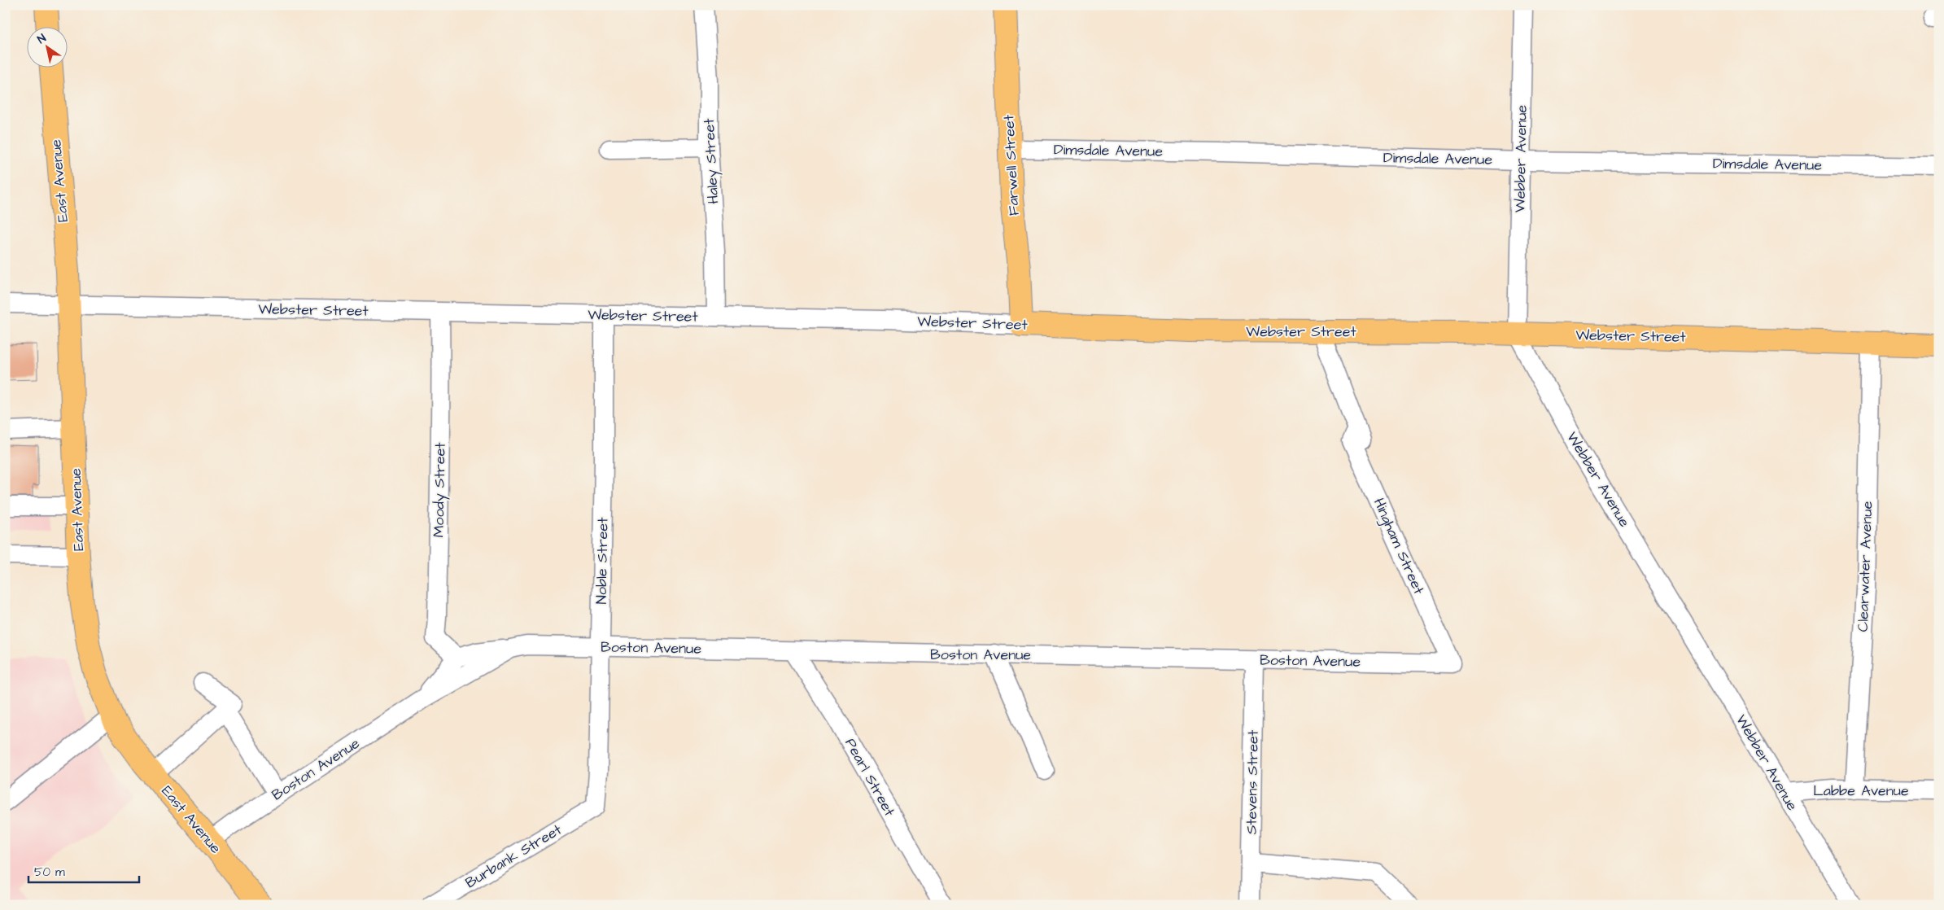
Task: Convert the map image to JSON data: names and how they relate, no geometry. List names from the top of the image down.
{
  "streets": {
    "main road": ["Farwell Street", "East Avenue", "Webster Street"],
    "street": [
      "Dimsdale Avenue",
      "Webber Avenue",
      "Haley Street",
      "Moody Street",
      "Hingham Street",
      "Noble Street",
      "Clearwater Avenue",
      "Boston Avenue",
      "Pearl Street",
      "Stevens Street",
      "Labbe Avenue",
      "Burbank Street"
    ]
  },
  "crossings": [
    ["Dimsdale Avenue", "Webber Avenue"],
    ["Dimsdale Avenue", "Farwell Street"],
    ["Webber Avenue", "Webster Street"],
    ["Webber Avenue", "Labbe Avenue"],
    ["Haley Street", "Webster Street"],
    ["Farwell Street", "Webster Street"],
    ["East Avenue", "Webster Street"],
    ["East Avenue", "Boston Avenue"],
    ["Webster Street", "Moody Street"],
    ["Webster Street", "Noble Street"],
    ["Webster Street", "Clearwater Avenue"],
    ["Moody Street", "Boston Avenue"],
    ["Hingham Street", "Boston Avenue"],
    ["Noble Street", "Boston Avenue"],
    ["Noble Street", "Burbank Street"],
    ["Clearwater Avenue", "Labbe Avenue"],
    ["Boston Avenue", "Pearl Street"],
    ["Boston Avenue", "Stevens Street"]
  ],
  "scale_bar": "50 m",
  "north": "top left"
}
